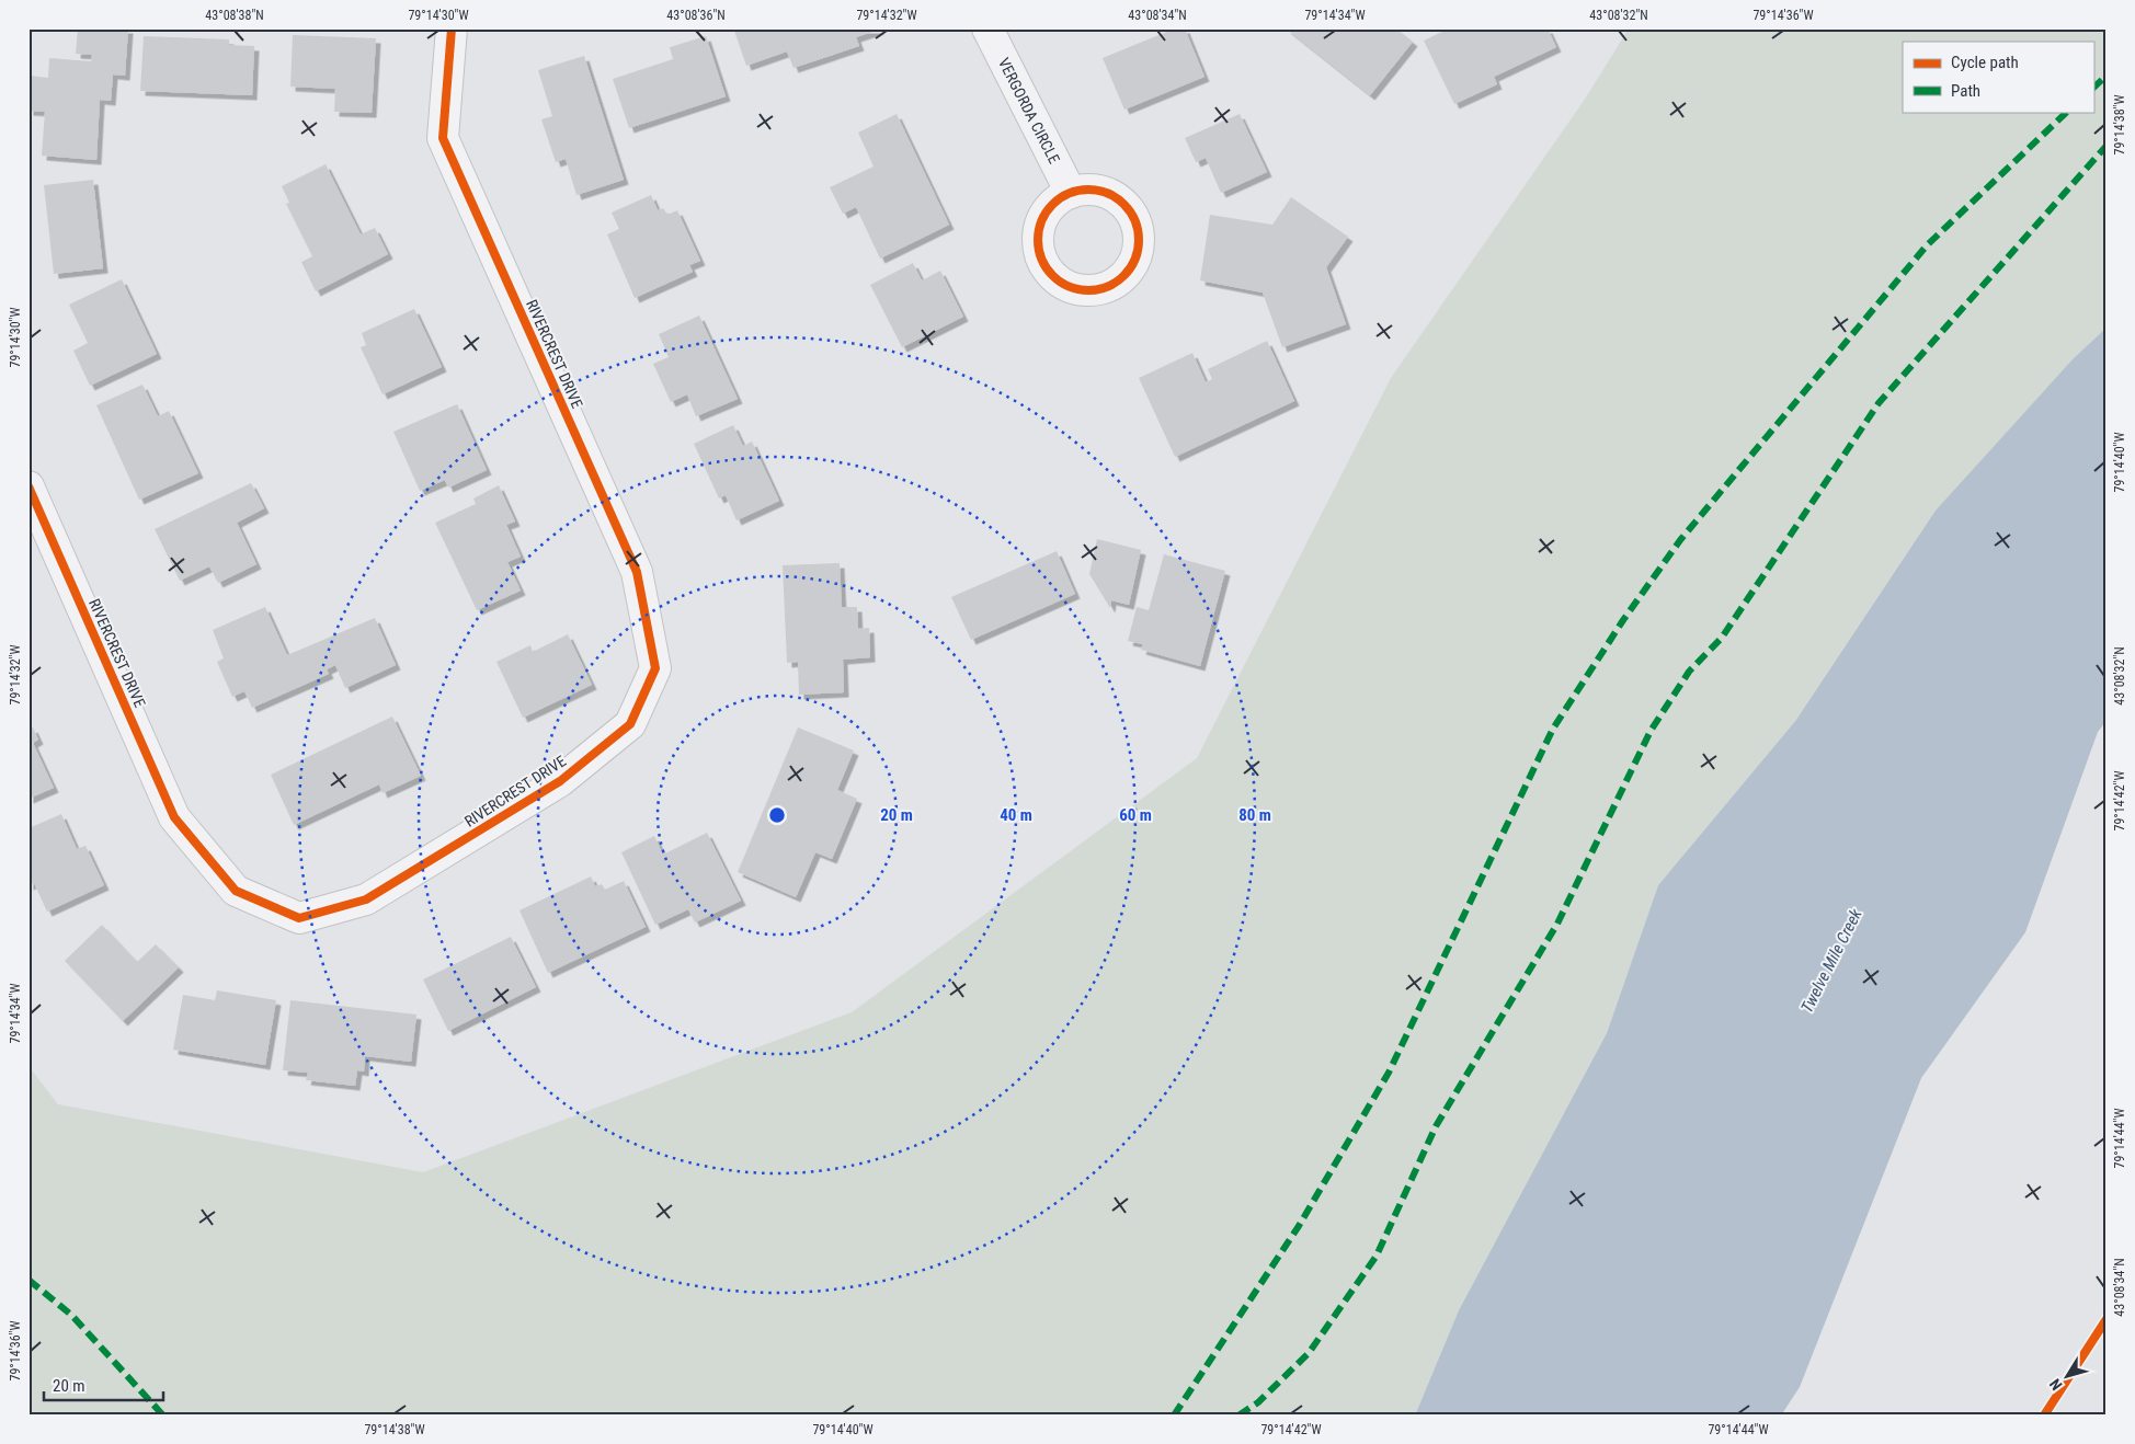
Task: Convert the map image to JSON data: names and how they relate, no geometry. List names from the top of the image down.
{
  "streets": {
    "street": ["VERGORDA CIRCLE", "RIVERCREST DRIVE"]
  },
  "water": ["Twelve Mile Creek"],
  "legend": ["Cycle path", "Path"],
  "scale_bar": "20 m",
  "north": "bottom left",
  "coordinates": [
    "43°08'38\"N",
    "79°14'30\"W",
    "43°08'36\"N",
    "79°14'32\"W",
    "43°08'34\"N",
    "79°14'34\"W",
    "43°08'32\"N",
    "79°14'36\"W",
    "79°14'38\"W",
    "79°14'40\"W",
    "79°14'42\"W",
    "79°14'44\"W"
  ],
  "rings": [
    "20 m",
    "40 m",
    "60 m",
    "80 m"
  ]
}
